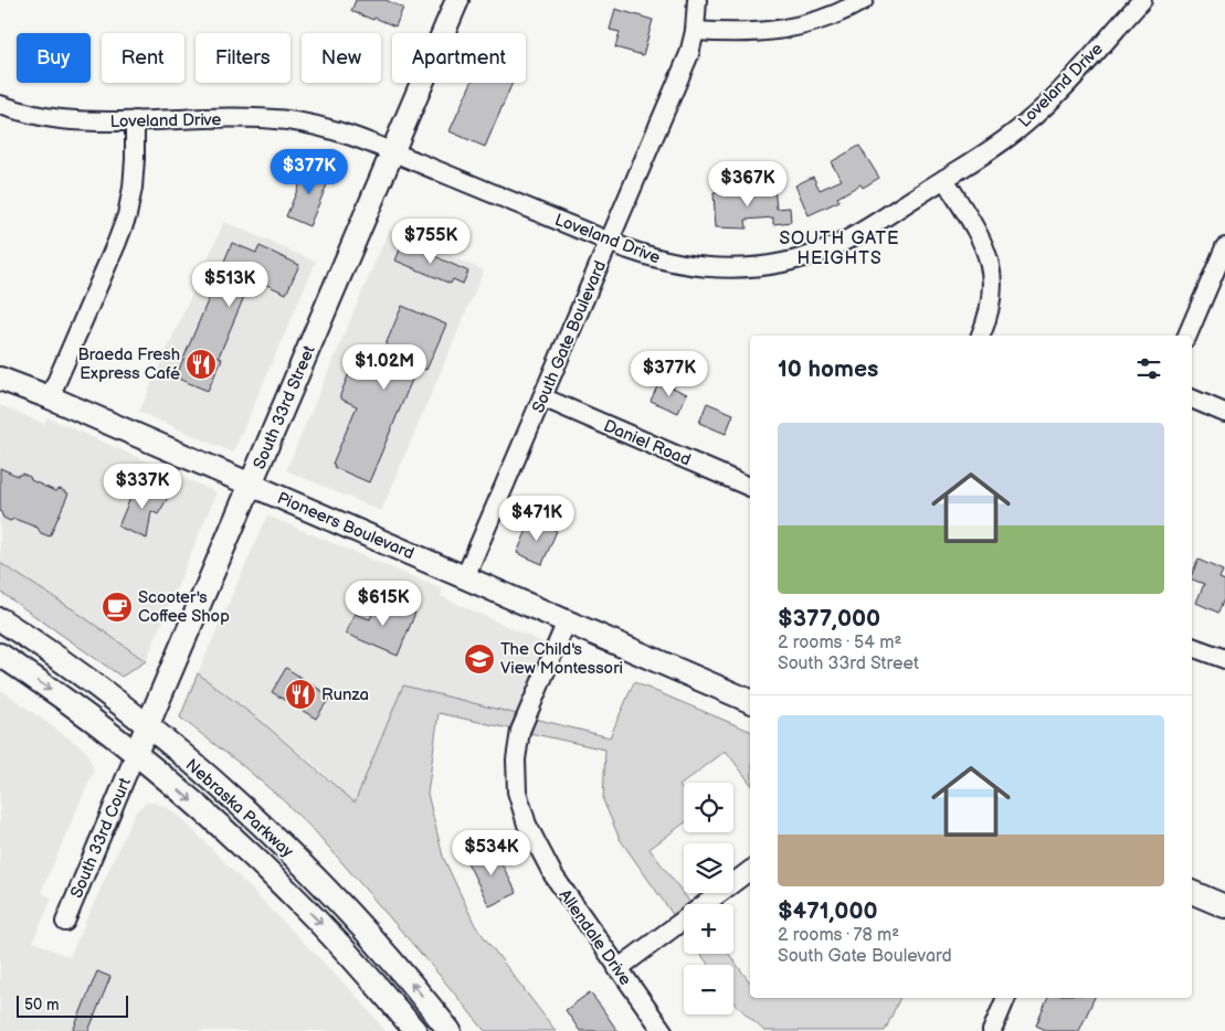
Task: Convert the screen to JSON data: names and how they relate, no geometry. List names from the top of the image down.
{
  "streets": {
    "main road": ["South 33rd Street", "Pioneers Boulevard", "Nebraska Parkway"],
    "street": [
      "Loveland Drive",
      "South Gate Boulevard",
      "Daniel Road",
      "South 33rd Court",
      "Allendale Drive"
    ]
  },
  "crossings": [
    ["Loveland Drive", "South Gate Boulevard"],
    ["Loveland Drive", "South 33rd Street"],
    ["South Gate Boulevard", "Daniel Road"],
    ["South Gate Boulevard", "Pioneers Boulevard"],
    ["South 33rd Street", "Pioneers Boulevard"],
    ["South 33rd Street", "Nebraska Parkway"],
    ["South 33rd Street", "South 33rd Court"],
    ["Pioneers Boulevard", "Allendale Drive"],
    ["Nebraska Parkway", "South 33rd Court"]
  ],
  "districts": ["SOUTH GATE HEIGHTS"],
  "places": {
    "restaurant": ["Braeda Fresh Express Café", "Runza"],
    "cafe": ["Scooter's Coffee Shop"],
    "school or university": ["The Child's View Montessori"]
  },
  "scale_bar": "50 m",
  "page": {
    "chip": [
      "Buy",
      "Rent",
      "Filters",
      "New",
      "Apartment"
    ],
    "price": [
      "$377K",
      "$367K",
      "$755K",
      "$513K",
      "$1.02M",
      "$377K",
      "$337K",
      "$471K",
      "$615K",
      "$534K"
    ],
    "heading": "10 homes",
    "list": [
      {
        "name": "$377,000",
        "note": "2 rooms · 54 m² · South 33rd Street"
      },
      {
        "name": "$471,000",
        "note": "2 rooms · 78 m² · South Gate Boulevard"
      }
    ],
    "map_buttons": ["+", "−"],
    "scale": "50 m"
  }
}
